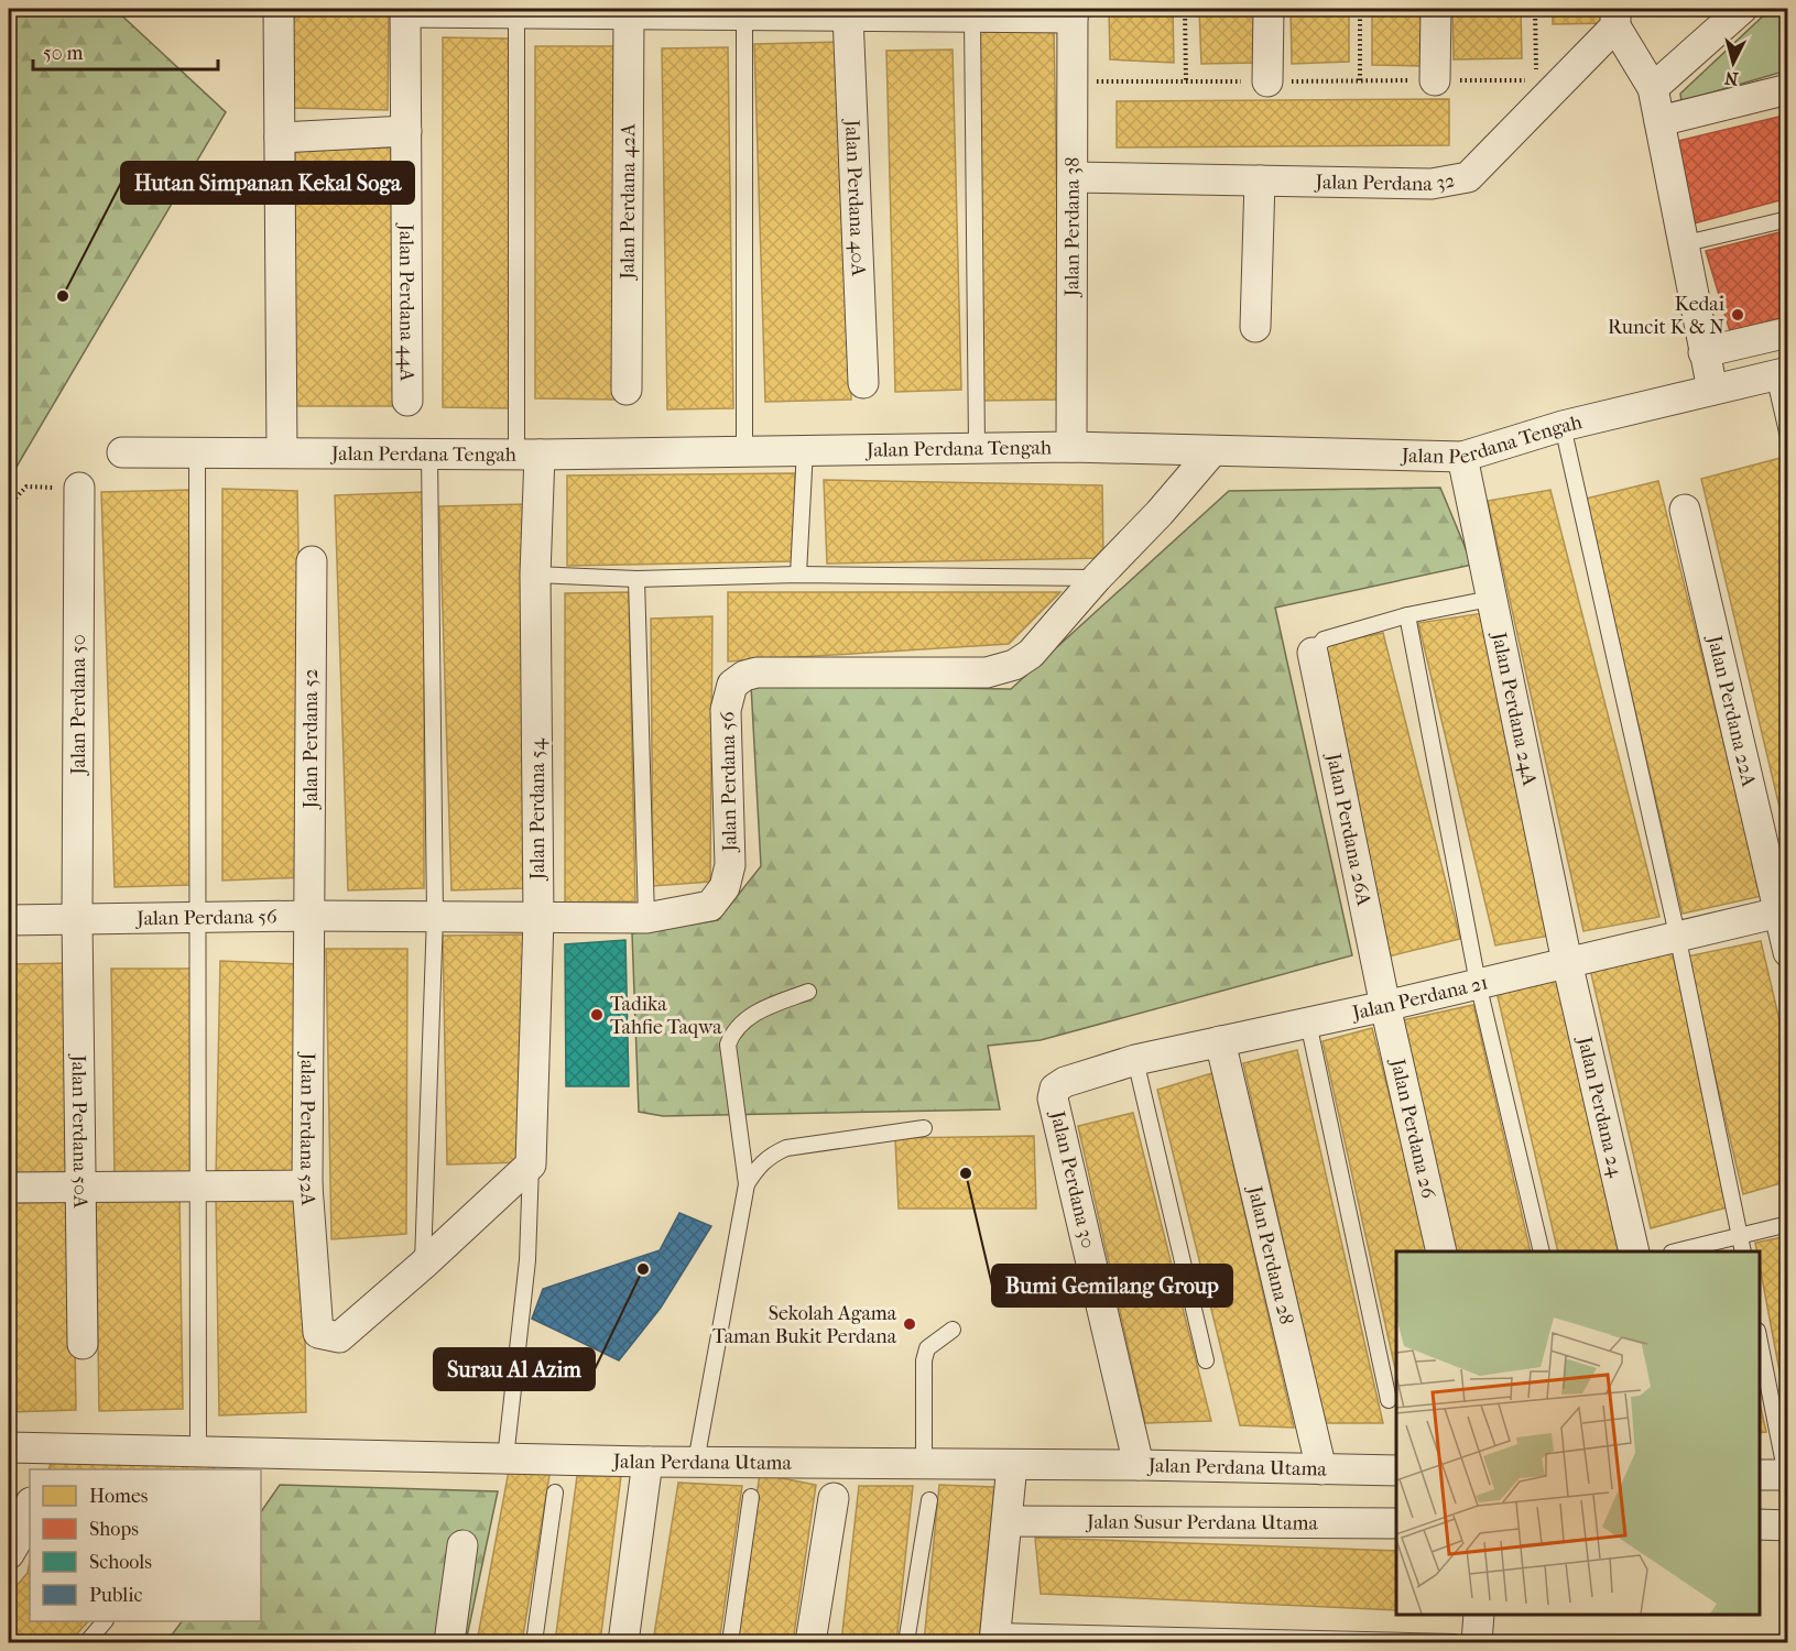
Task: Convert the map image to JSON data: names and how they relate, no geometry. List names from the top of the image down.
{
  "streets": {
    "street": [
      "Jalan Perdana 32",
      "Jalan Perdana 40A",
      "Jalan Perdana 42A",
      "Jalan Perdana 38",
      "Jalan Perdana 44A",
      "Jalan Perdana Tengah",
      "Jalan Perdana 50",
      "Jalan Perdana 24A",
      "Jalan Perdana 22A",
      "Jalan Perdana 52",
      "Jalan Perdana 56",
      "Jalan Perdana 54",
      "Jalan Perdana 26A",
      "Jalan Perdana 21",
      "Jalan Perdana 24",
      "Jalan Perdana 52A",
      "Jalan Perdana 26",
      "Jalan Perdana 50A",
      "Jalan Perdana 30",
      "Jalan Perdana 28",
      "Jalan Perdana Utama",
      "Jalan Susur Perdana Utama"
    ]
  },
  "crossings": [
    ["Jalan Perdana 32", "Jalan Perdana 38"],
    ["Jalan Perdana 38", "Jalan Perdana Tengah"],
    ["Jalan Perdana Tengah", "Jalan Perdana 24A"],
    ["Jalan Perdana Tengah", "Jalan Perdana 56"],
    ["Jalan Perdana Tengah", "Jalan Perdana 54"],
    ["Jalan Perdana 50", "Jalan Perdana 56"],
    ["Jalan Perdana 50", "Jalan Perdana 50A"],
    ["Jalan Perdana 24A", "Jalan Perdana 21"],
    ["Jalan Perdana 24A", "Jalan Perdana 24"],
    ["Jalan Perdana 22A", "Jalan Perdana 21"],
    ["Jalan Perdana 52", "Jalan Perdana 56"],
    ["Jalan Perdana 52", "Jalan Perdana 52A"],
    ["Jalan Perdana 56", "Jalan Perdana 54"],
    ["Jalan Perdana 56", "Jalan Perdana 52A"],
    ["Jalan Perdana 56", "Jalan Perdana 50A"],
    ["Jalan Perdana 26A", "Jalan Perdana 21"],
    ["Jalan Perdana 26A", "Jalan Perdana 26"],
    ["Jalan Perdana 21", "Jalan Perdana 24"],
    ["Jalan Perdana 21", "Jalan Perdana 26"],
    ["Jalan Perdana 21", "Jalan Perdana 30"],
    ["Jalan Perdana 21", "Jalan Perdana 28"],
    ["Jalan Perdana 30", "Jalan Perdana Utama"],
    ["Jalan Perdana 28", "Jalan Perdana Utama"]
  ],
  "places": [
    "Hutan Simpanan Kekal Soga",
    "Kedai Runcit K & N",
    "Tadika Tahfie Taqwa",
    "Bumi Gemilang Group",
    "Surau Al Azim",
    "Sekolah Agama Taman Bukit Perdana"
  ],
  "legend": [
    "Homes",
    "Shops",
    "Schools",
    "Public"
  ],
  "scale_bar": "50 m",
  "north": "bottom"
}
